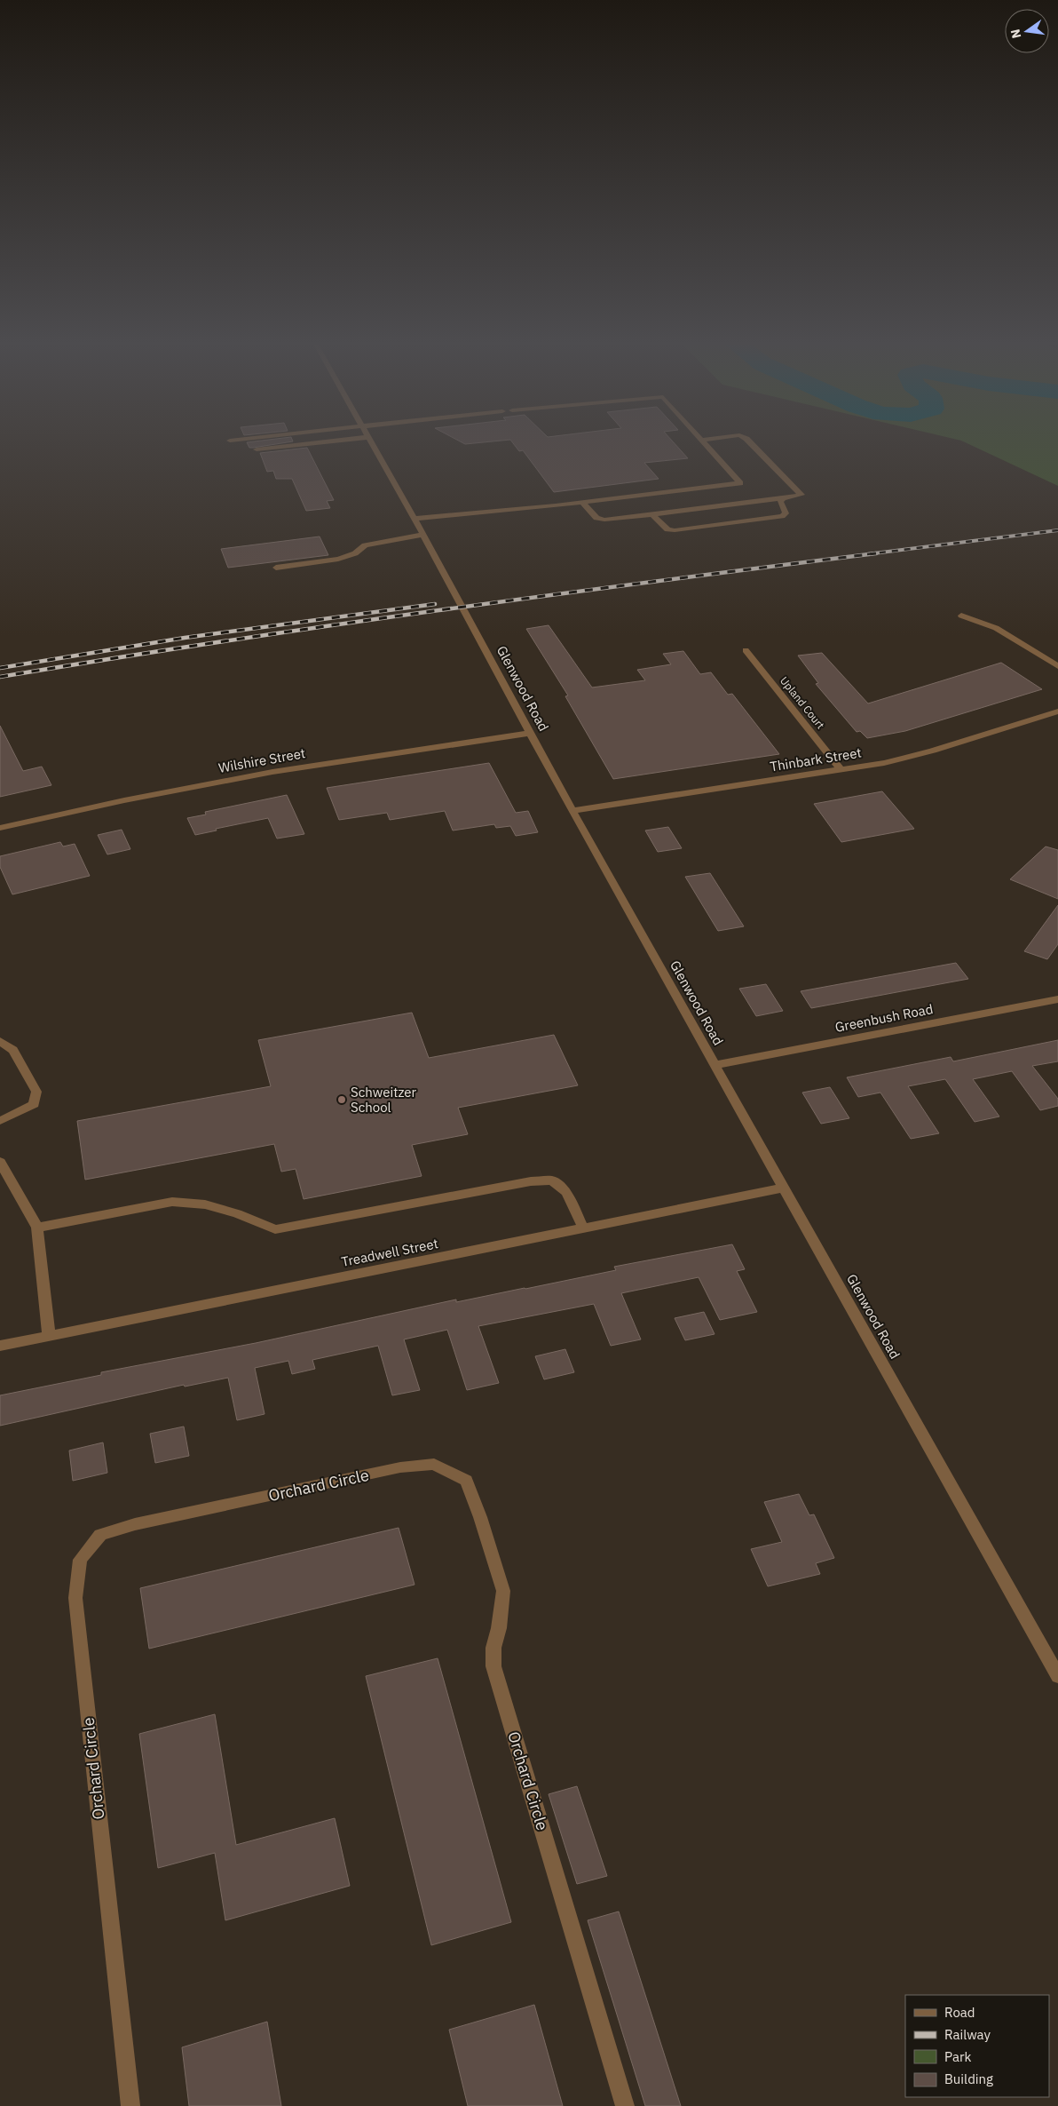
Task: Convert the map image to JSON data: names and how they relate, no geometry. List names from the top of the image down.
{
  "streets": {
    "street": [
      "Glenwood Road",
      "Upland Court",
      "Thinbark Street",
      "Wilshire Street",
      "Greenbush Road",
      "Treadwell Street",
      "Orchard Circle"
    ]
  },
  "crossings": [
    ["Glenwood Road", "Thinbark Street"],
    ["Glenwood Road", "Wilshire Street"],
    ["Glenwood Road", "Greenbush Road"],
    ["Glenwood Road", "Treadwell Street"],
    ["Upland Court", "Thinbark Street"]
  ],
  "places": ["Schweitzer School"],
  "legend": [
    "Road",
    "Railway",
    "Park",
    "Building"
  ],
  "north": "left"
}
